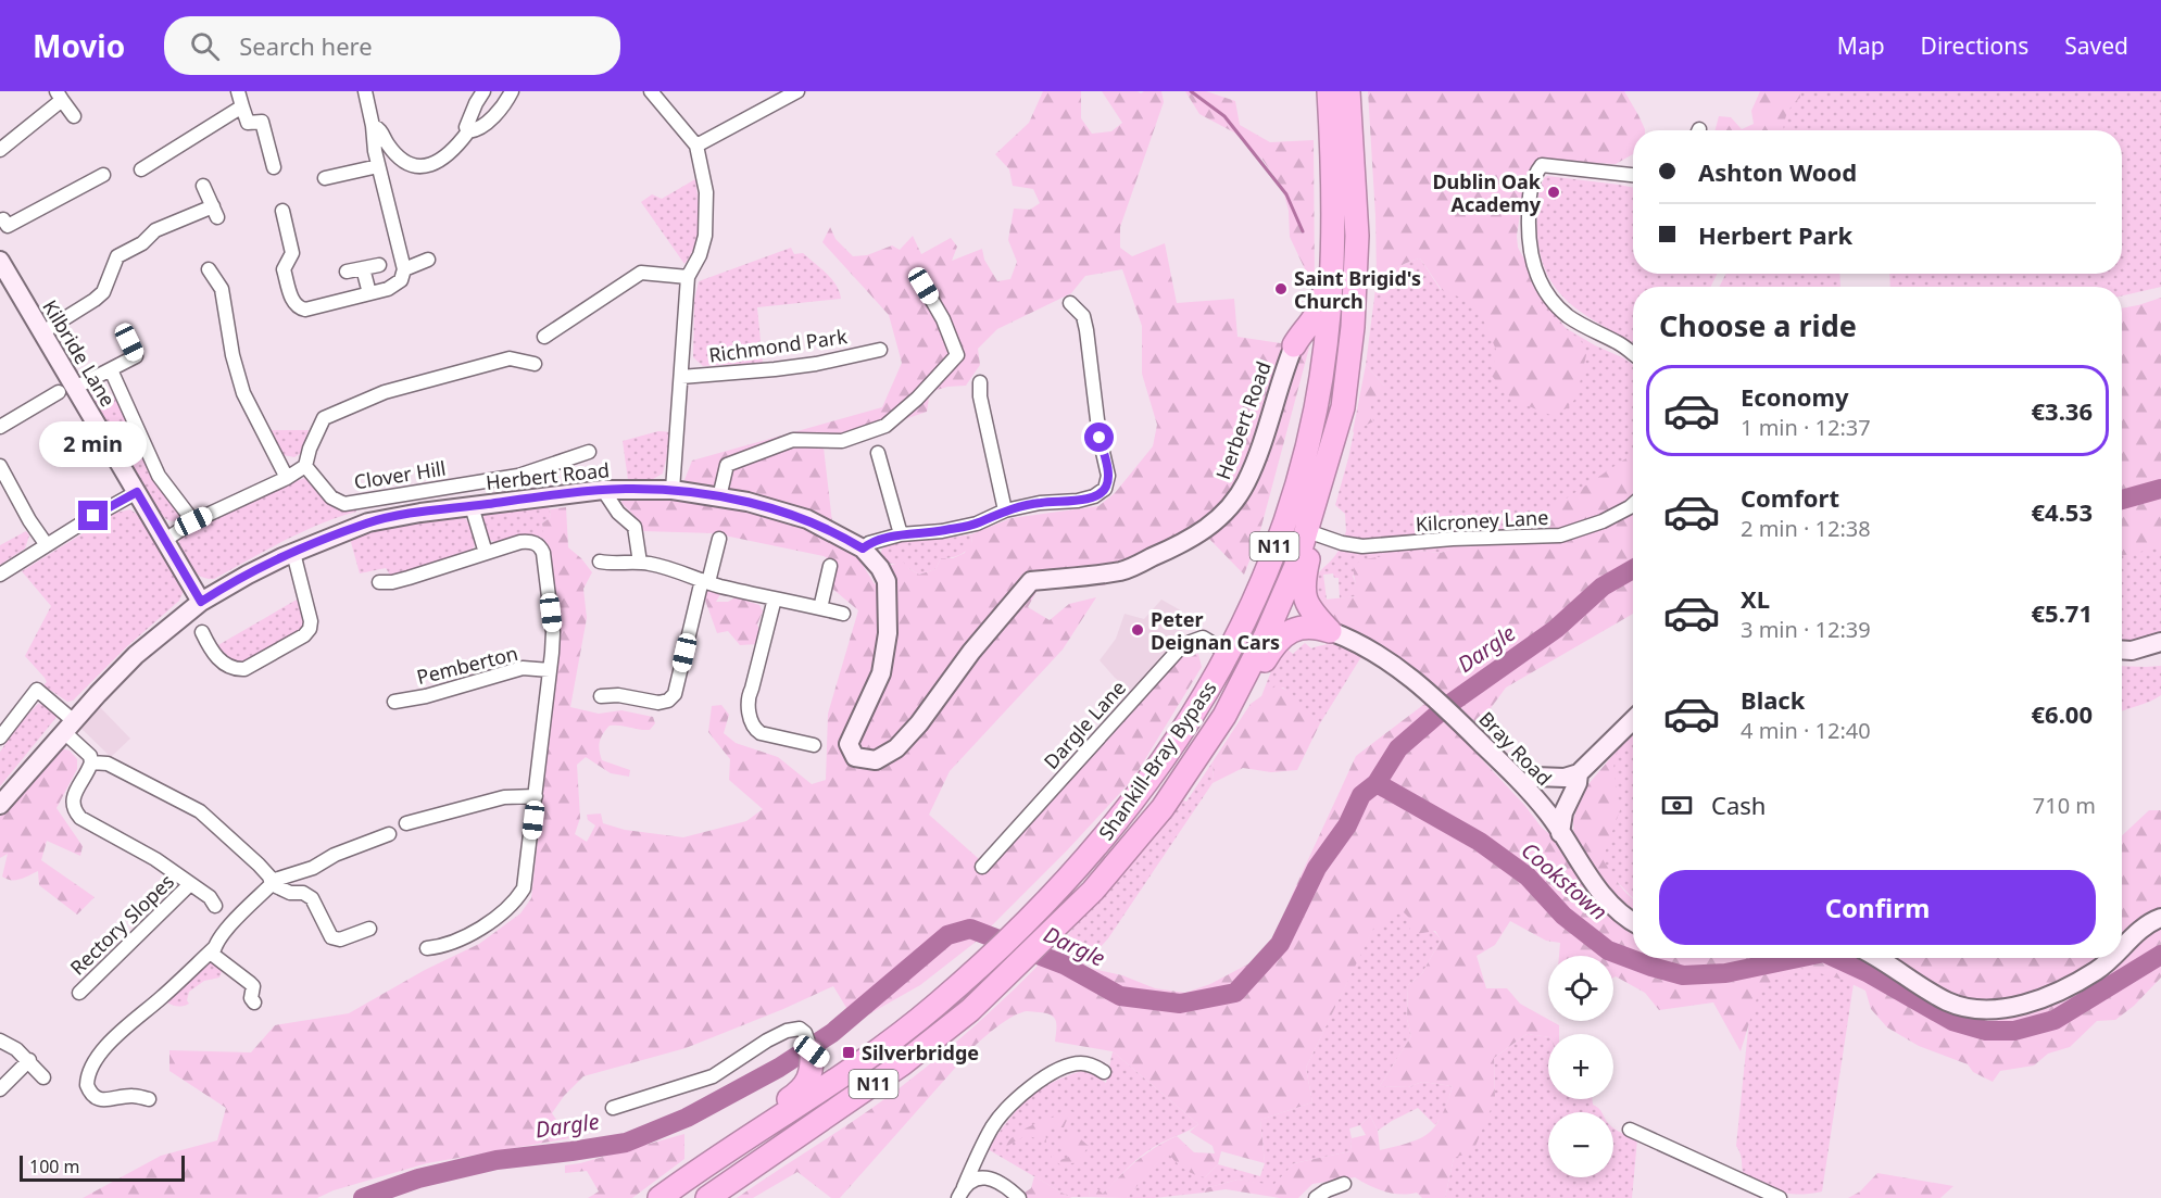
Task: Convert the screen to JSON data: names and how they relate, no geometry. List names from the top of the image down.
{
  "streets": {
    "highway": ["N11", "Shankill-Bray Bypass"],
    "street": [
      "Richmond Park",
      "Kilbride Lane",
      "Herbert Road",
      "Clover Hill",
      "Kilcroney Lane",
      "Pemberton",
      "Dargle Lane",
      "Bray Road",
      "Rectory Slopes"
    ]
  },
  "crossings": [
    ["Richmond Park", "Herbert Road"],
    ["Kilbride Lane", "Herbert Road"],
    ["Herbert Road", "N11"],
    ["Kilcroney Lane", "N11"],
    ["N11", "Bray Road"],
    ["N11", "Shankill-Bray Bypass"],
    ["Dargle Lane", "Shankill-Bray Bypass"]
  ],
  "water": ["Dargle", "Cookstown"],
  "places": {
    "other": ["Dublin Oak Academy", "Saint Brigid's Church", "Peter Deignan Cars"],
    "transit": ["Silverbridge"]
  },
  "scale_bar": "100 m",
  "page": {
    "header": "Movio",
    "search": "Search here",
    "nav": ["Map", "Directions", "Saved"],
    "banner": ["Ashton Wood", "Herbert Park"],
    "heading": "Choose a ride",
    "list": [
      {
        "name": "Economy",
        "note": "1 min · 12:37",
        "value": "€3.36"
      },
      {
        "name": "Comfort",
        "note": "2 min · 12:38",
        "value": "€4.53"
      },
      {
        "name": "XL",
        "note": "3 min · 12:39",
        "value": "€5.71"
      },
      {
        "name": "Black",
        "note": "4 min · 12:40",
        "value": "€6.00"
      }
    ],
    "bubble": "2 min",
    "pay": ["Cash", "710 m"],
    "buttons": "Confirm",
    "map_buttons": ["+", "−"],
    "scale": "100 m"
  }
}
